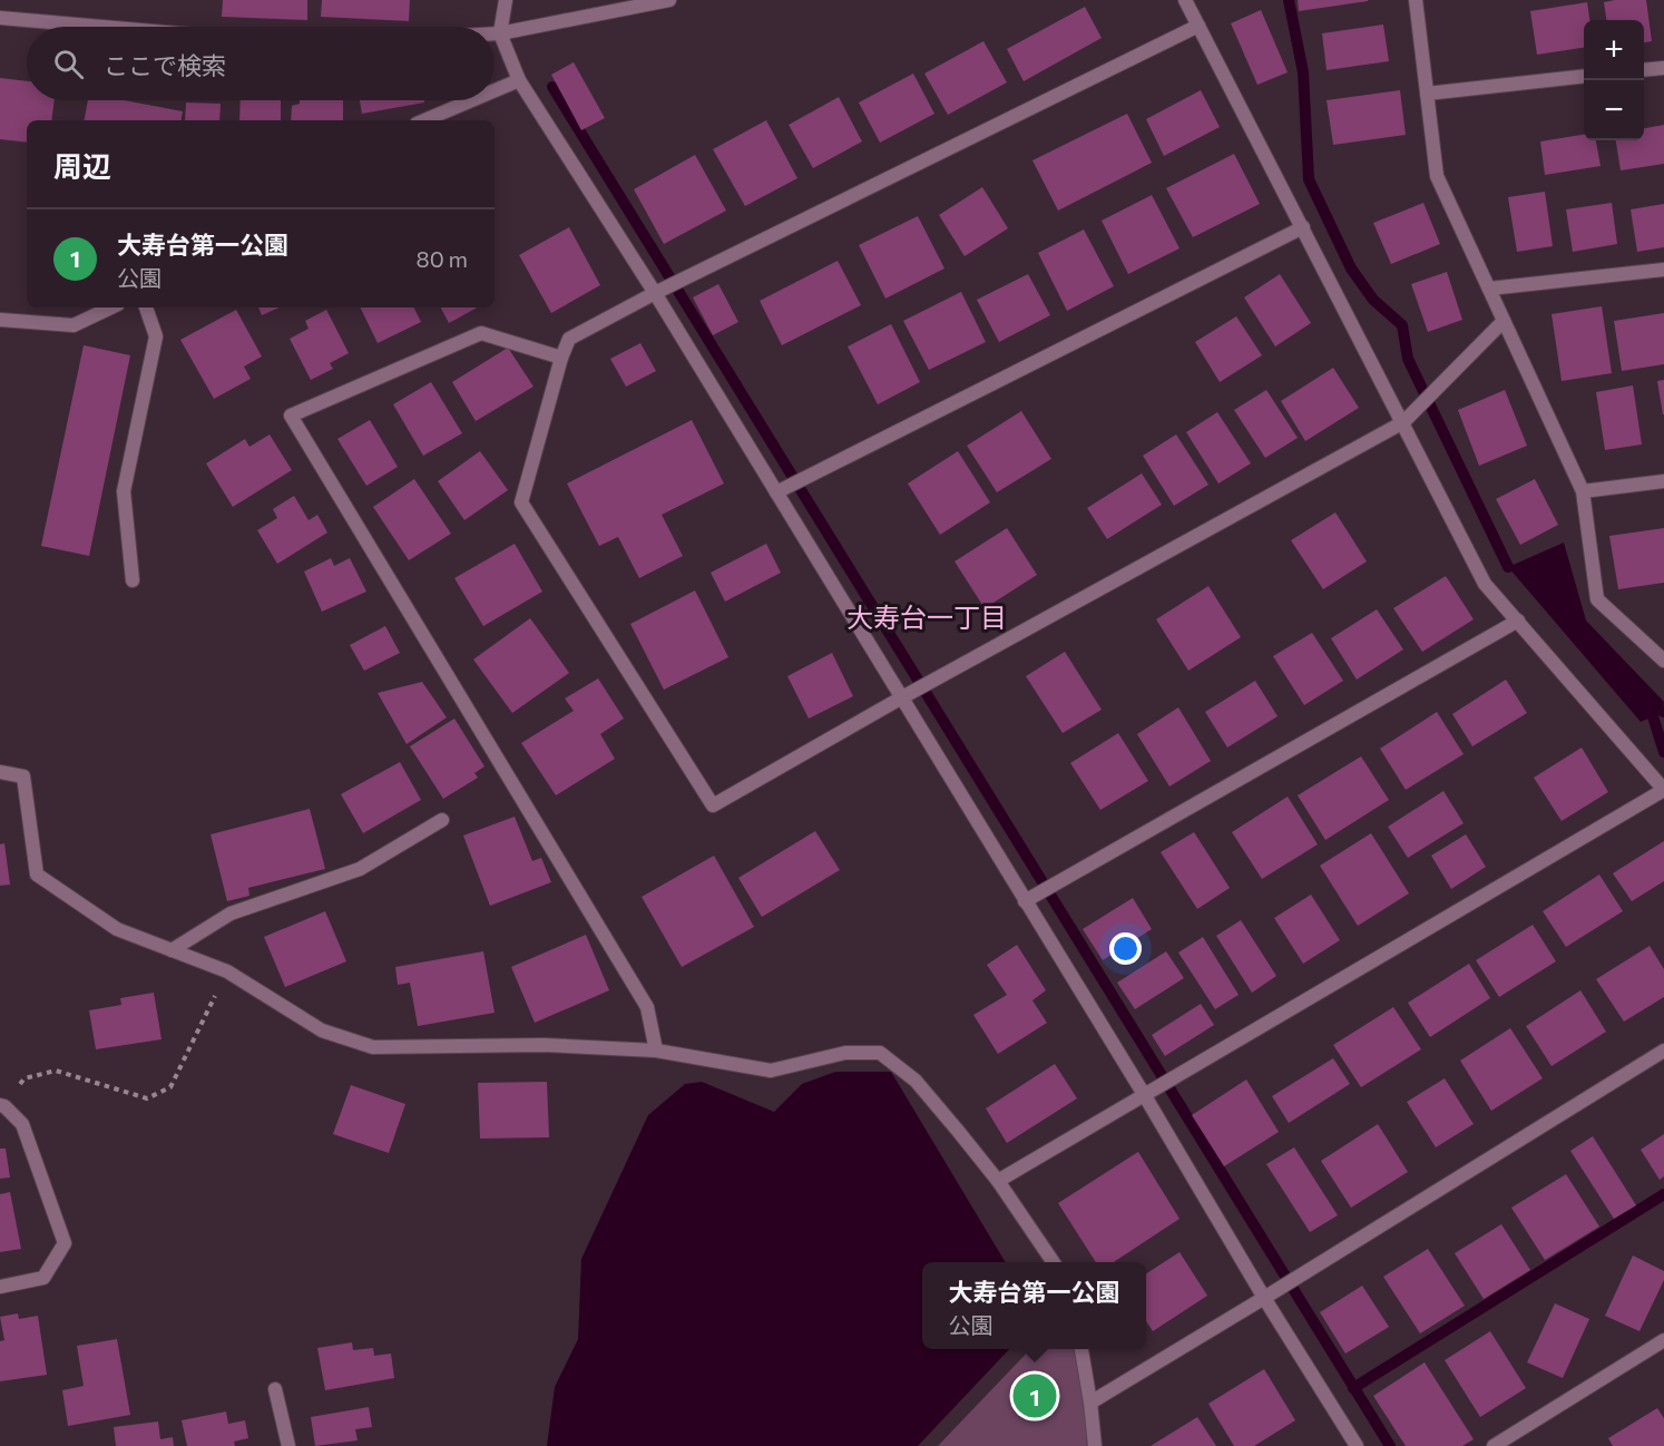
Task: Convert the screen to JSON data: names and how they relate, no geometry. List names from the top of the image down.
{
  "districts": ["大寿台一丁目"],
  "page": {
    "map_buttons": ["+", "−"],
    "search": "ここで検索",
    "heading": "周辺",
    "list": [
      {
        "mark": "1",
        "name": "大寿台第一公園",
        "note": "公園",
        "value": "80 m"
      }
    ],
    "popup": ["大寿台第一公園", "公園"],
    "pins": "1"
  }
}
